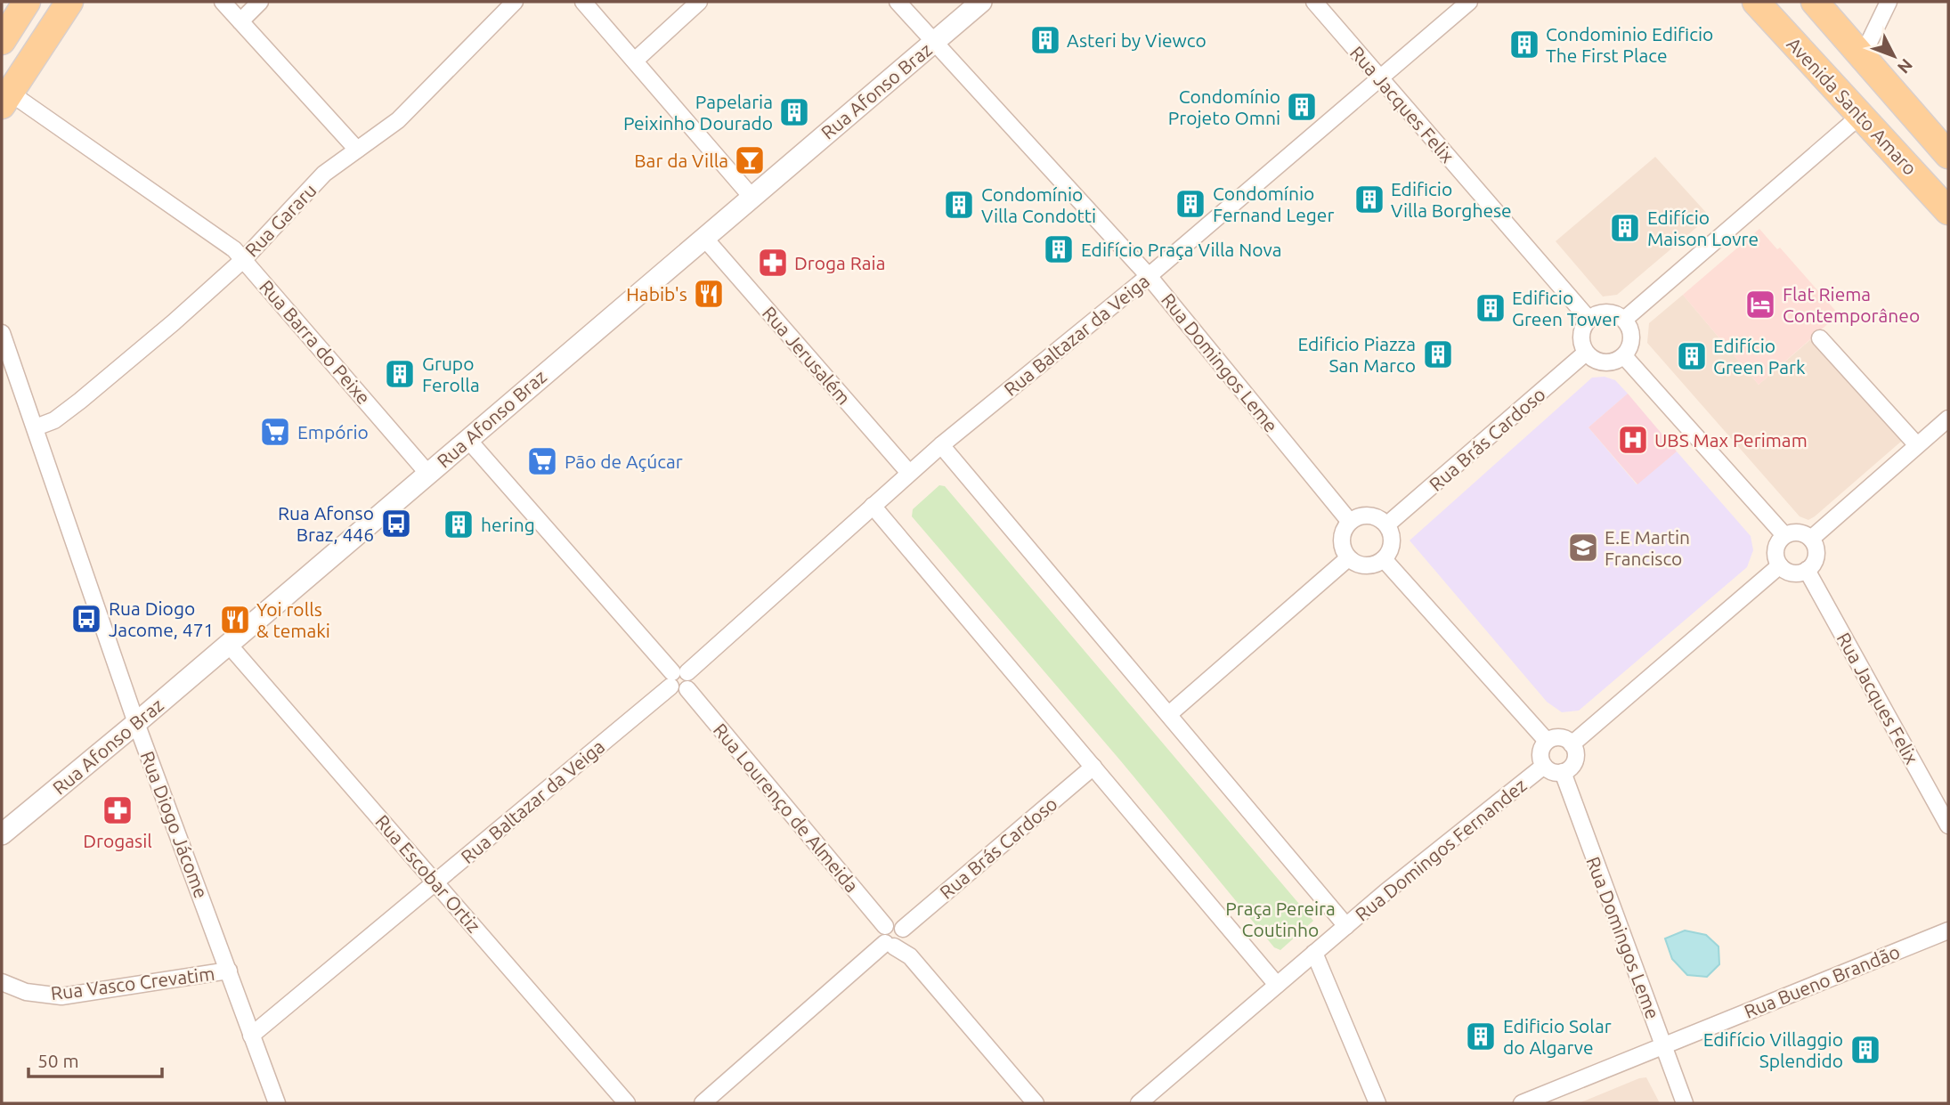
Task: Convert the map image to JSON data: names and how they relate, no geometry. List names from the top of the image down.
{
  "streets": {
    "main road": ["Avenida Santo Amaro"],
    "street": [
      "Rua Afonso Braz",
      "Rua Jacques Felix",
      "Rua Gararu",
      "Rua Baltazar da Veiga",
      "Rua Barra do Peixe",
      "Rua Jerusalém",
      "Rua Domingos Leme",
      "Rua Brás Cardoso",
      "Rua Lourenço de Almeida",
      "Rua Diogo Jácome",
      "Rua Domingos Fernandez",
      "Rua Escobar Ortiz",
      "Rua Bueno Brandão",
      "Rua Vasco Crevatim"
    ]
  },
  "crossings": [
    ["Rua Afonso Braz", "Rua Barra do Peixe"],
    ["Rua Afonso Braz", "Rua Jerusalém"],
    ["Rua Afonso Braz", "Rua Domingos Leme"],
    ["Rua Afonso Braz", "Rua Diogo Jácome"],
    ["Rua Afonso Braz", "Rua Escobar Ortiz"],
    ["Rua Jacques Felix", "Rua Baltazar da Veiga"],
    ["Rua Jacques Felix", "Rua Brás Cardoso"],
    ["Rua Gararu", "Rua Barra do Peixe"],
    ["Rua Gararu", "Rua Diogo Jácome"],
    ["Rua Baltazar da Veiga", "Rua Jerusalém"],
    ["Rua Baltazar da Veiga", "Rua Domingos Leme"],
    ["Rua Baltazar da Veiga", "Rua Lourenço de Almeida"],
    ["Rua Baltazar da Veiga", "Rua Diogo Jácome"],
    ["Rua Baltazar da Veiga", "Rua Escobar Ortiz"],
    ["Rua Domingos Leme", "Rua Brás Cardoso"],
    ["Rua Domingos Leme", "Rua Domingos Fernandez"],
    ["Rua Domingos Leme", "Rua Bueno Brandão"],
    ["Rua Brás Cardoso", "Rua Lourenço de Almeida"],
    ["Rua Diogo Jácome", "Rua Vasco Crevatim"]
  ],
  "parks": ["Praça Pereira Coutinho"],
  "places": {
    "building": [
      "Asteri by Viewco",
      "Condominio Edificio The First Place",
      "Condomínio Projeto Omni",
      "Papelaria Peixinho Dourado",
      "Edificio Villa Borghese",
      "Condomínio Fernand Leger",
      "Condomínio Villa Condotti",
      "Edifício Maison Lovre",
      "Edifício Praça Villa Nova",
      "Edificio Green Tower",
      "Edificio Piazza San Marco",
      "Edifício Green Park",
      "Grupo Ferolla",
      "hering",
      "Edificio Solar do Algarve",
      "Edifício Villaggio Splendido"
    ],
    "bar": ["Bar da Villa"],
    "pharmacy": ["Droga Raia", "Drogasil"],
    "restaurant": ["Habib's", "Yoi rolls & temaki"],
    "hotel": ["Flat Riema Contemporâneo"],
    "supermarket": ["Empório", "Pão de Açúcar"],
    "hospital": ["UBS Max Perimam"],
    "bus stop": ["Rua Afonso Braz, 446", "Rua Diogo Jacome, 471"],
    "school or university": ["E.E Martin Francisco"]
  },
  "scale_bar": "50 m",
  "north": "bottom right"
}
